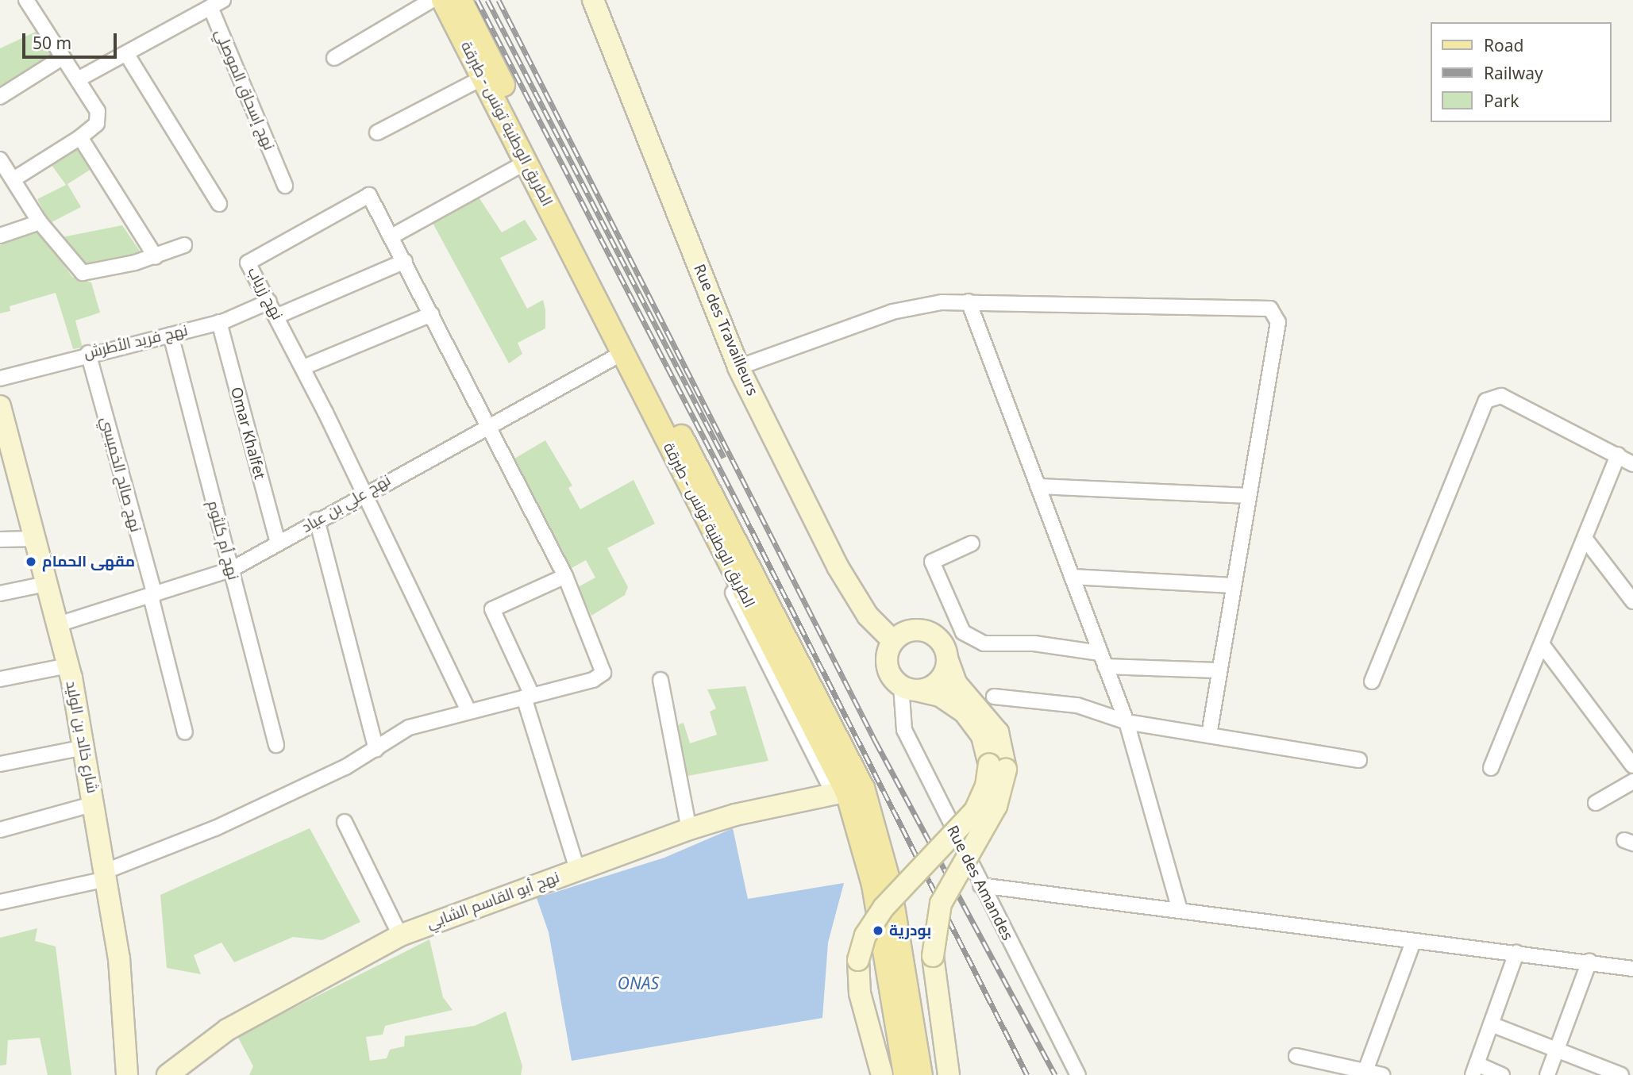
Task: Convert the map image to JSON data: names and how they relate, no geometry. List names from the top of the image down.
{
  "streets": {
    "main road": ["الطريق الوطنية تونس - طبرقة"],
    "street": [
      "نهج إسحاق الموصلي",
      "نهج زرياب",
      "Rue des Travailleurs",
      "نهج فريد الأطرش",
      "Omar Khalfet",
      "نهج صالح الخميسي",
      "نهج علي بن عياد",
      "نهج أم كلثوم",
      "شارع خالد بن الوليد",
      "Rue des Amandes",
      "نهج أبو القاسم الشابي"
    ]
  },
  "crossings": [
    ["الطريق الوطنية تونس - طبرقة", "نهج علي بن عياد"],
    ["الطريق الوطنية تونس - طبرقة", "نهج أبو القاسم الشابي"],
    ["نهج زرياب", "نهج فريد الأطرش"],
    ["نهج زرياب", "نهج علي بن عياد"],
    ["Rue des Travailleurs", "Rue des Amandes"],
    ["نهج فريد الأطرش", "Omar Khalfet"],
    ["نهج فريد الأطرش", "نهج صالح الخميسي"],
    ["نهج فريد الأطرش", "نهج أم كلثوم"],
    ["Omar Khalfet", "نهج علي بن عياد"],
    ["نهج صالح الخميسي", "نهج علي بن عياد"],
    ["نهج علي بن عياد", "نهج أم كلثوم"],
    ["نهج علي بن عياد", "شارع خالد بن الوليد"]
  ],
  "water": ["ONAS"],
  "places": ["مقهى الحمام", "بودرية"],
  "legend": ["Road", "Railway", "Park"],
  "scale_bar": "50 m"
}
